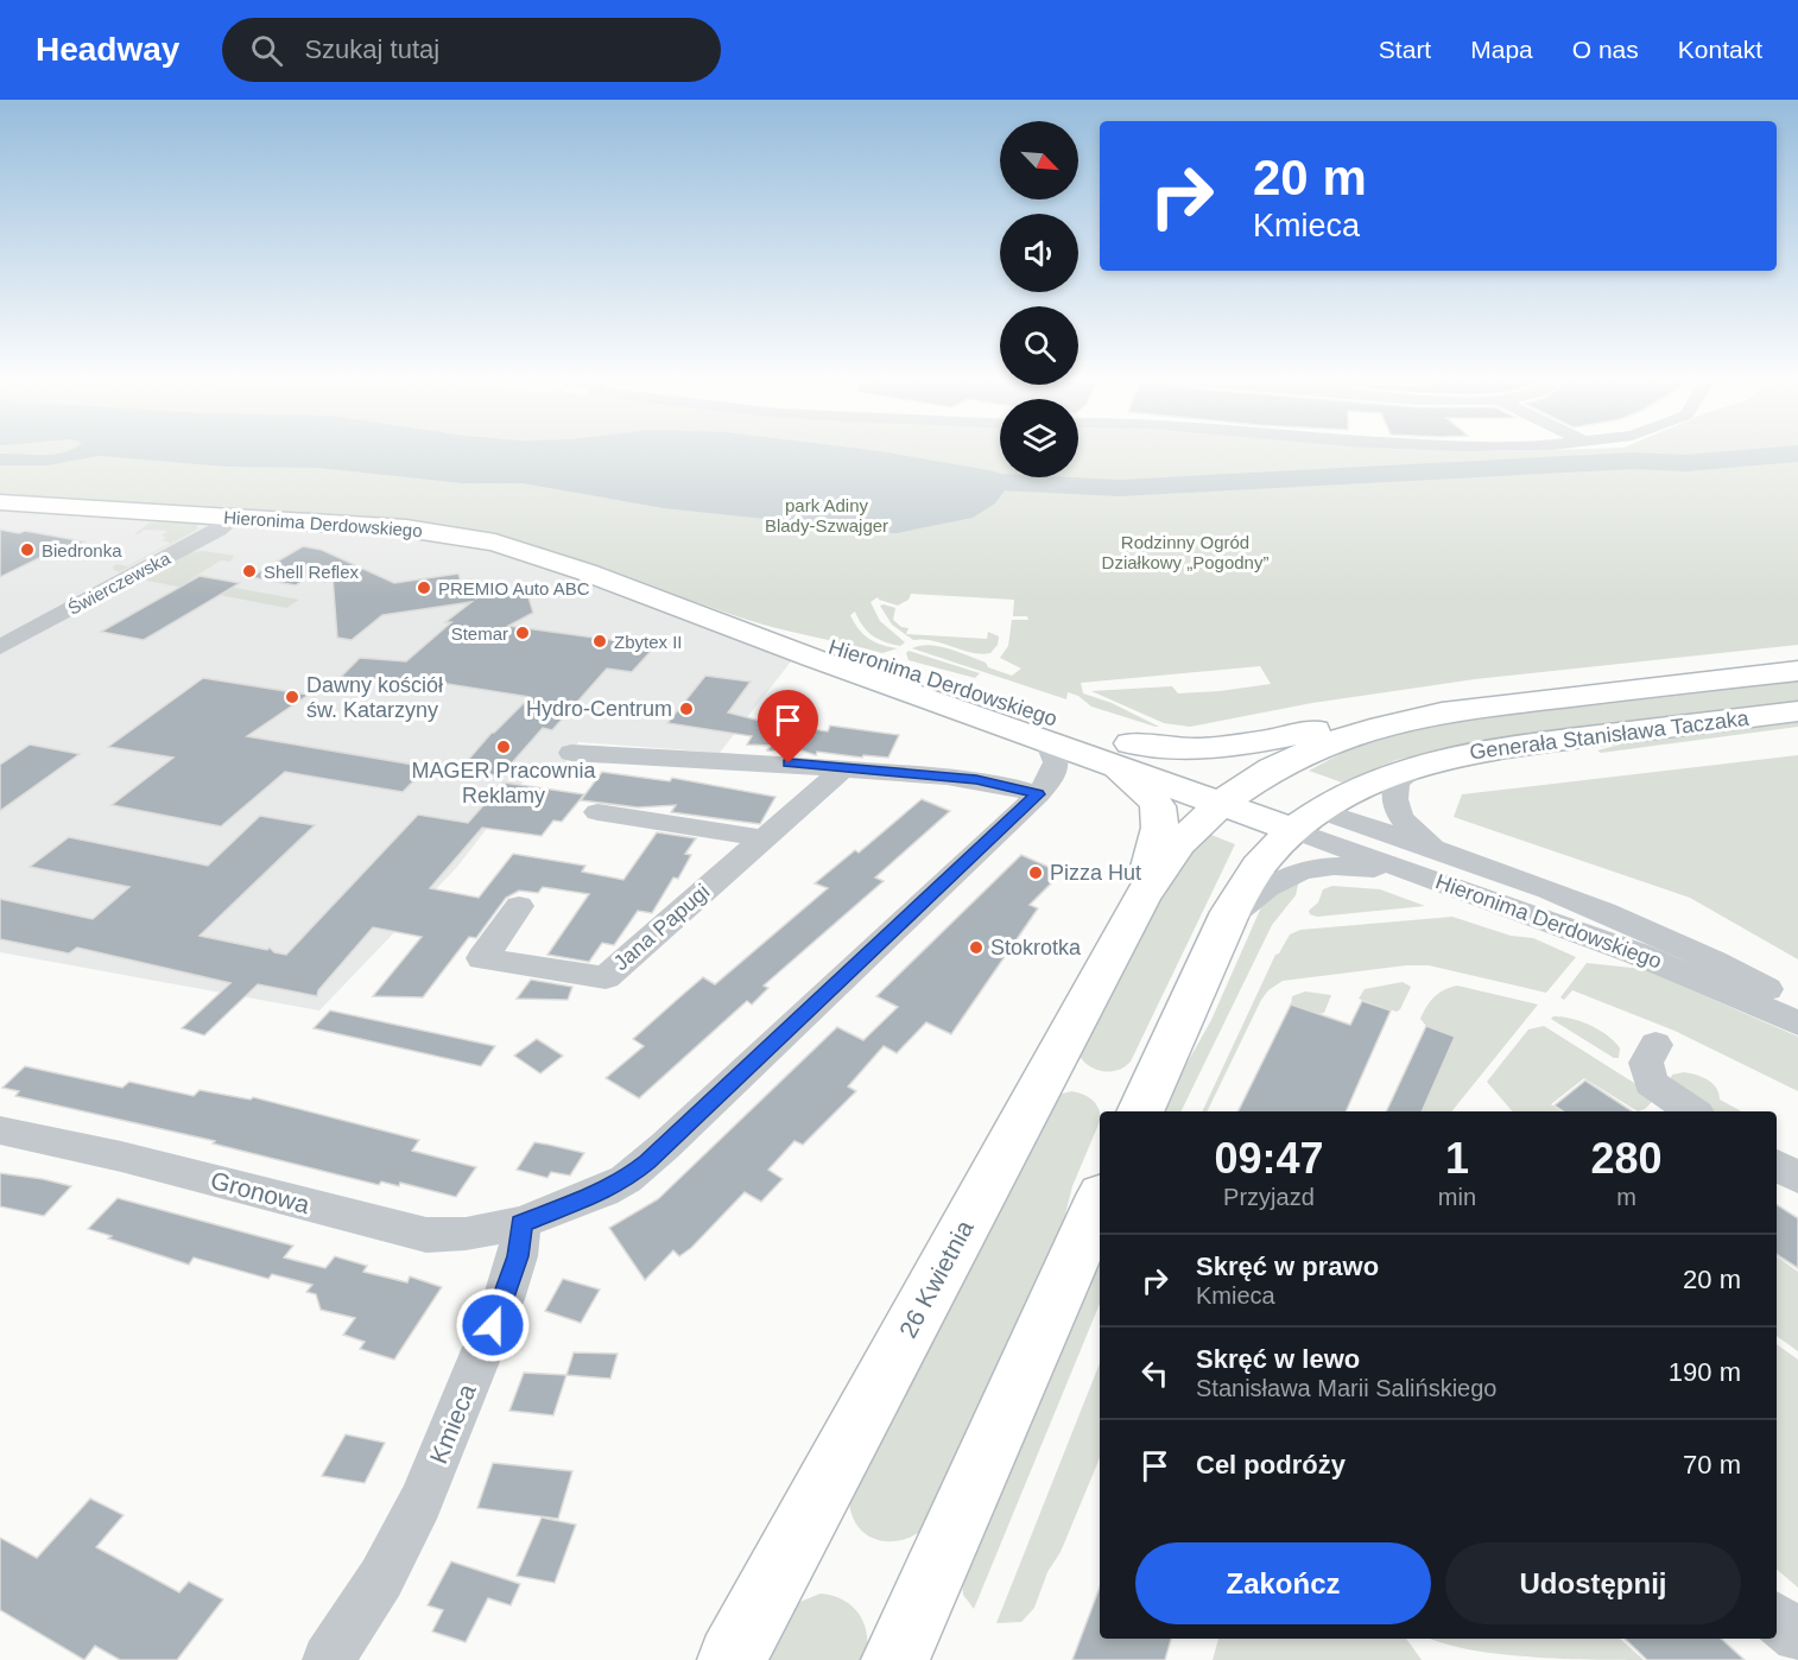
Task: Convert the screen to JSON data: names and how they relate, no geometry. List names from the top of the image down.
{
  "streets": {
    "main road": ["Hieronima Derdowskiego", "Generała Stanisława Taczaka", "26 Kwietnia"],
    "street": [
      "Świerczewska",
      "Jana Papugi",
      "Gronowa",
      "Kmieca"
    ]
  },
  "crossings": [
    ["Hieronima Derdowskiego", "Świerczewska"],
    ["Hieronima Derdowskiego", "Generała Stanisława Taczaka"],
    ["Hieronima Derdowskiego", "26 Kwietnia"],
    ["Generała Stanisława Taczaka", "26 Kwietnia"],
    ["Gronowa", "Kmieca"]
  ],
  "parks": ["park Adiny Blady-Szwajger", "Rodzinny Ogród Działkowy „Pogodny”"],
  "places": [
    "Biedronka",
    "Shell Reflex",
    "PREMIO Auto ABC",
    "Stemar",
    "Zbytex II",
    "Dawny kościół św. Katarzyny",
    "Hydro-Centrum",
    "MAGER Pracownia Reklamy",
    "Pizza Hut",
    "Stokrotka"
  ],
  "north": "bottom right",
  "page": {
    "header": "Headway",
    "search": "Szukaj tutaj",
    "nav": [
      "Start",
      "Mapa",
      "O nas",
      "Kontakt"
    ],
    "turn": ["20 m", "Kmieca"],
    "eta": [
      "09:47",
      "Przyjazd",
      "1",
      "min",
      "280",
      "m"
    ],
    "list": [
      {
        "name": "Skręć w prawo",
        "note": "Kmieca",
        "value": "20 m"
      },
      {
        "name": "Skręć w lewo",
        "note": "Stanisława Marii Salińskiego",
        "value": "190 m"
      },
      {
        "name": "Cel podróży",
        "value": "70 m"
      }
    ],
    "buttons": ["Zakończ", "Udostępnij"]
  }
}
